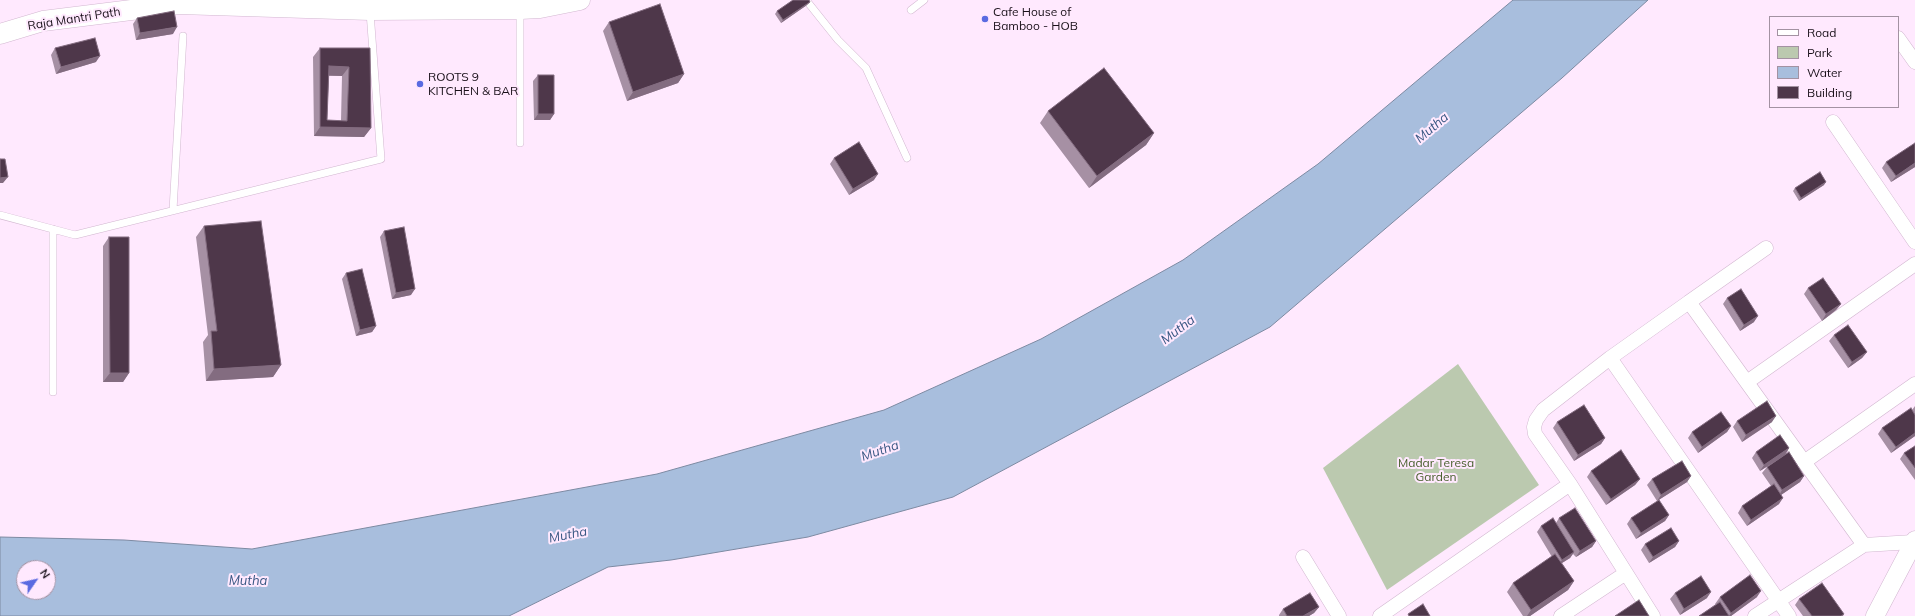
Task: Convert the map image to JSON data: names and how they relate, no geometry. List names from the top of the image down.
{
  "streets": {
    "main road": ["Raja Mantri Path"]
  },
  "water": ["Mutha"],
  "parks": ["Madar Teresa Garden"],
  "places": ["Cafe House of Bamboo - HOB", "ROOTS 9 KITCHEN & BAR"],
  "legend": [
    "Road",
    "Park",
    "Water",
    "Building"
  ],
  "north": "top right"
}
